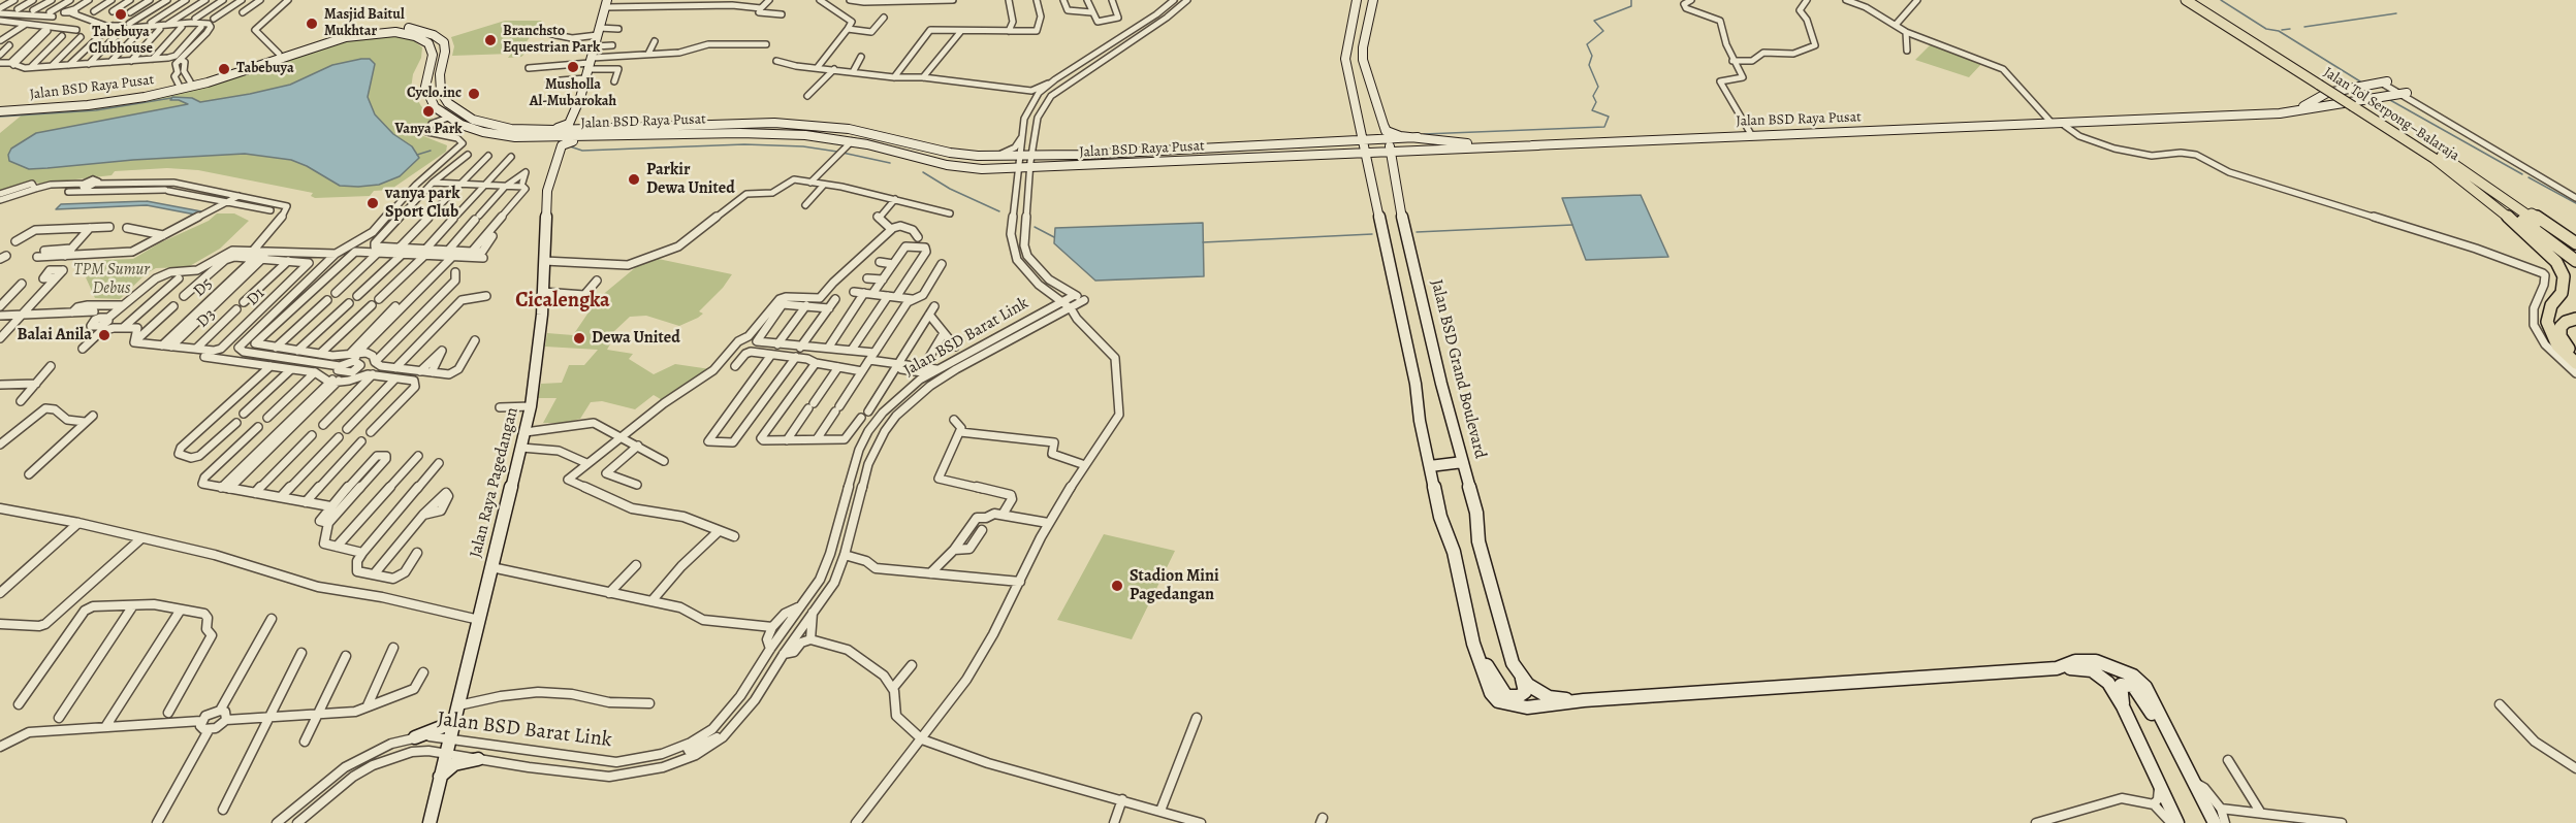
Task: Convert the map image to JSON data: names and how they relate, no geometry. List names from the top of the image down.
{
  "streets": {
    "highway": ["Jalan Tol Serpong–Balaraja"],
    "main road": ["Jalan BSD Raya Pusat", "Jalan BSD Grand Boulevard", "Jalan Raya Pagedangan"],
    "street": [
      "D5",
      "D1",
      "D3",
      "Jalan BSD Barat Link"
    ]
  },
  "crossings": [
    ["Jalan BSD Raya Pusat", "Jalan BSD Grand Boulevard"],
    ["D1", "D3"],
    ["Jalan BSD Barat Link", "Jalan Raya Pagedangan"]
  ],
  "districts": ["Cicalengka"],
  "parks": ["TPM Sumur Debus"],
  "places": [
    "Tabebuya Clubhouse",
    "Masjid Baitul Mukhtar",
    "Branchsto Equestrian Park",
    "Musholla Al-Mubarokah",
    "Tabebuya",
    "Cyclo.inc",
    "Vanya Park",
    "Parkir Dewa United",
    "vanya park Sport Club",
    "Balai Anila",
    "Dewa United",
    "Stadion Mini Pagedangan"
  ]
}
